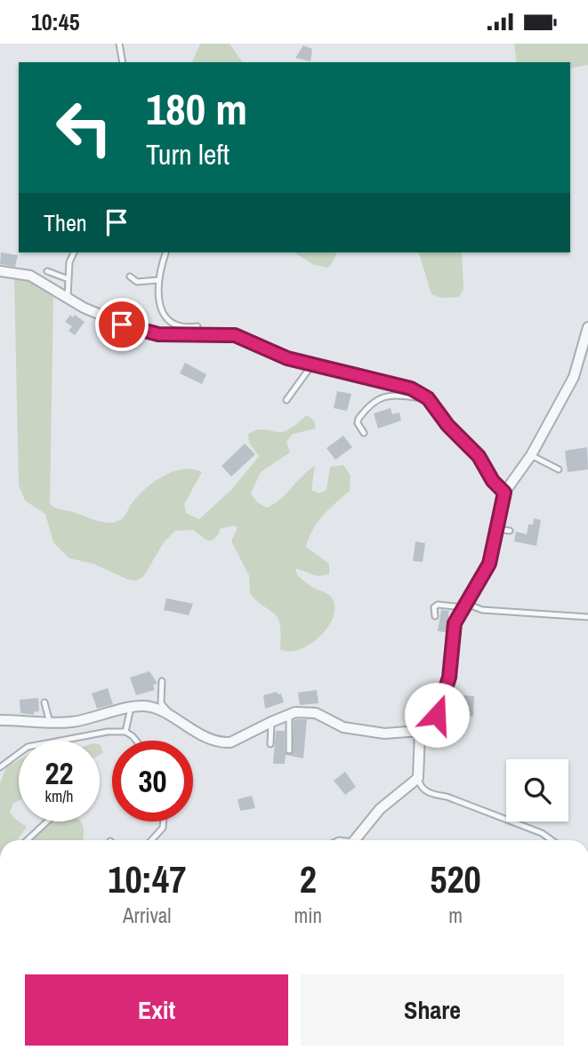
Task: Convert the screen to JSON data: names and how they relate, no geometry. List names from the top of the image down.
{
  "page": {
    "status": "10:45",
    "turn": ["180 m", "Turn left"],
    "then": "Then",
    "speed": "22 km/h",
    "limit": "30",
    "eta": [
      "10:47",
      "Arrival",
      "2",
      "min",
      "520",
      "m"
    ],
    "buttons": ["Exit", "Share"]
  }
}
